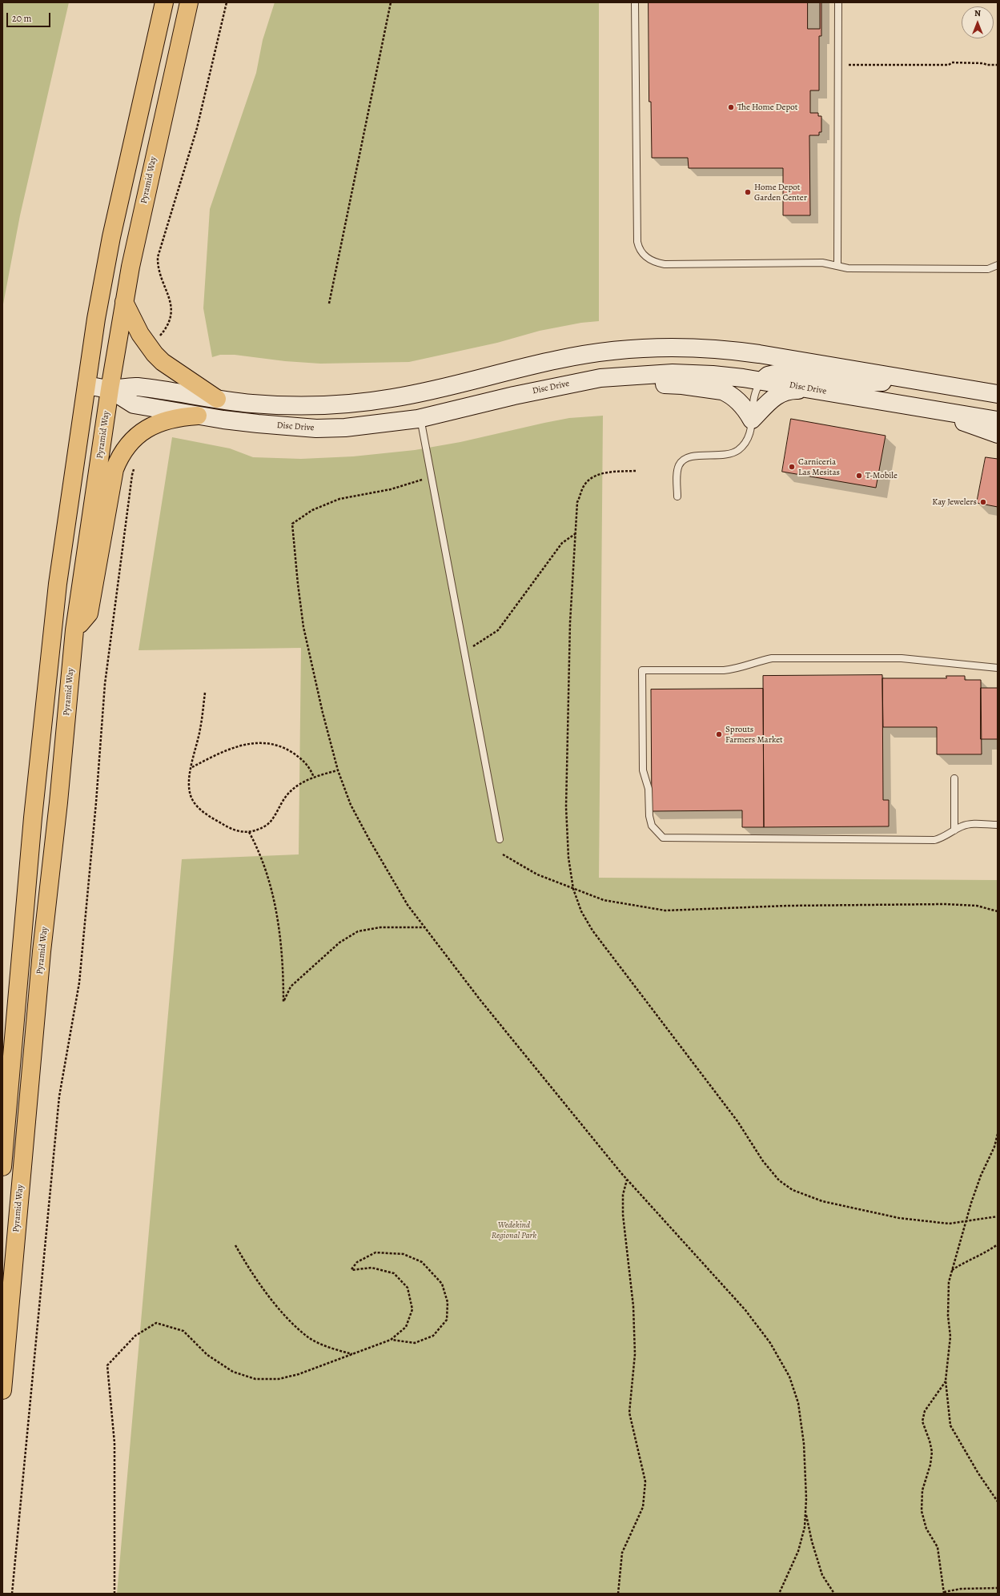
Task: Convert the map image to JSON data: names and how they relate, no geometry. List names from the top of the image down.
{
  "streets": {
    "main road": ["Pyramid Way", "Disc Drive"]
  },
  "crossings": [
    ["Pyramid Way", "Disc Drive"]
  ],
  "parks": ["Wedekind Regional Park"],
  "places": [
    "The Home Depot",
    "Home Depot Garden Center",
    "Carniceria Las Mesitas",
    "T-Mobile",
    "Kay Jewelers",
    "Sprouts Farmers Market"
  ],
  "scale_bar": "20 m",
  "north": "top"
}
